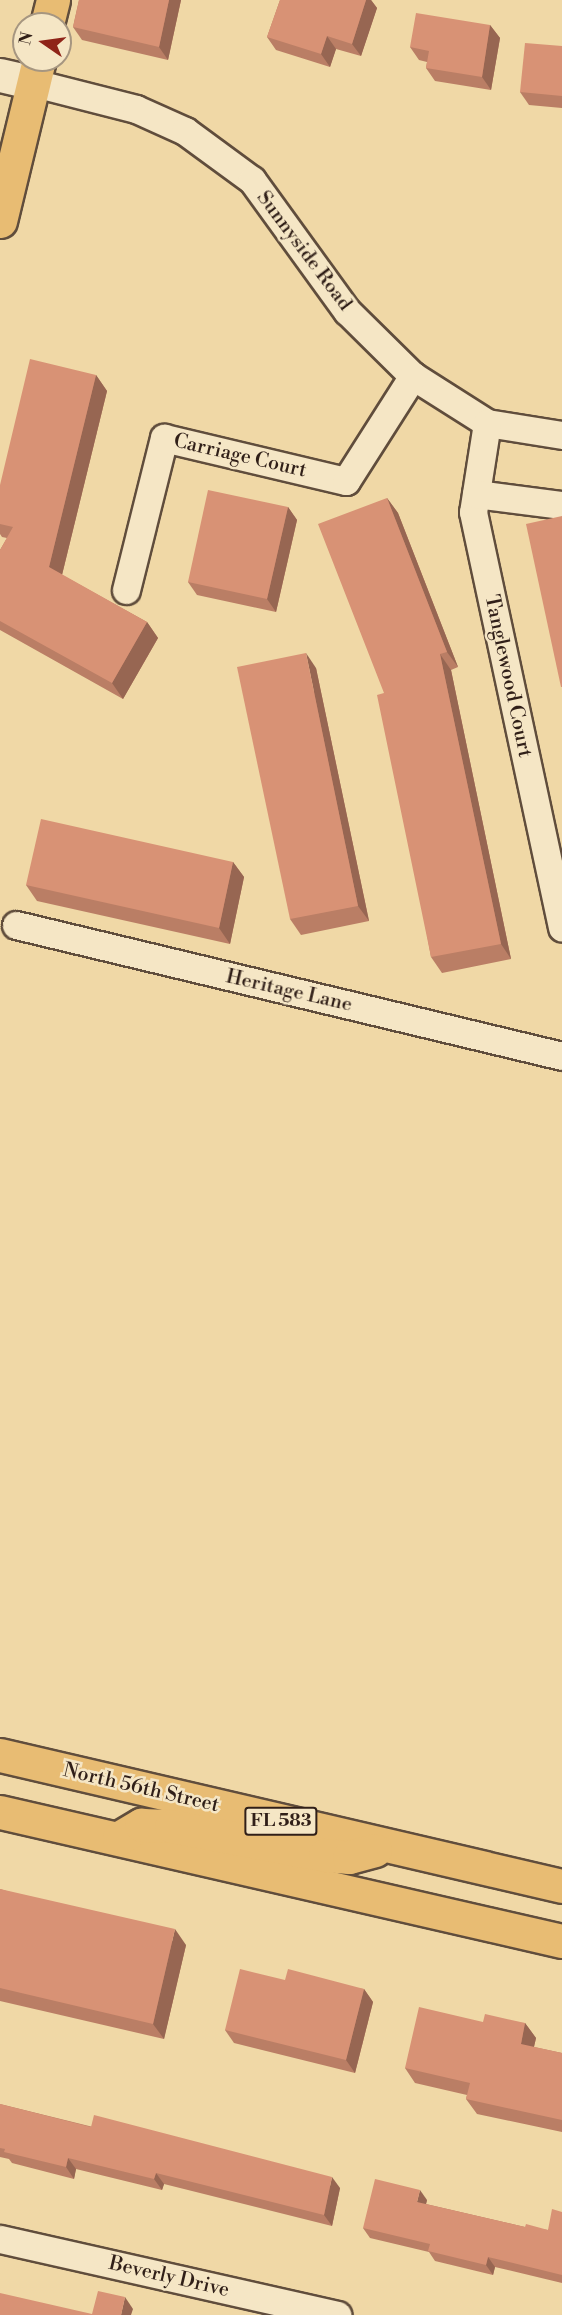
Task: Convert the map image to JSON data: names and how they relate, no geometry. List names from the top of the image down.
{
  "streets": {
    "main road": ["North 56th Street", "FL 583"],
    "street": [
      "Sunnyside Road",
      "Carriage Court",
      "Tanglewood Court",
      "Heritage Lane",
      "Beverly Drive"
    ]
  },
  "crossings": [
    ["Sunnyside Road", "Carriage Court"],
    ["Sunnyside Road", "Tanglewood Court"]
  ],
  "north": "left"
}
